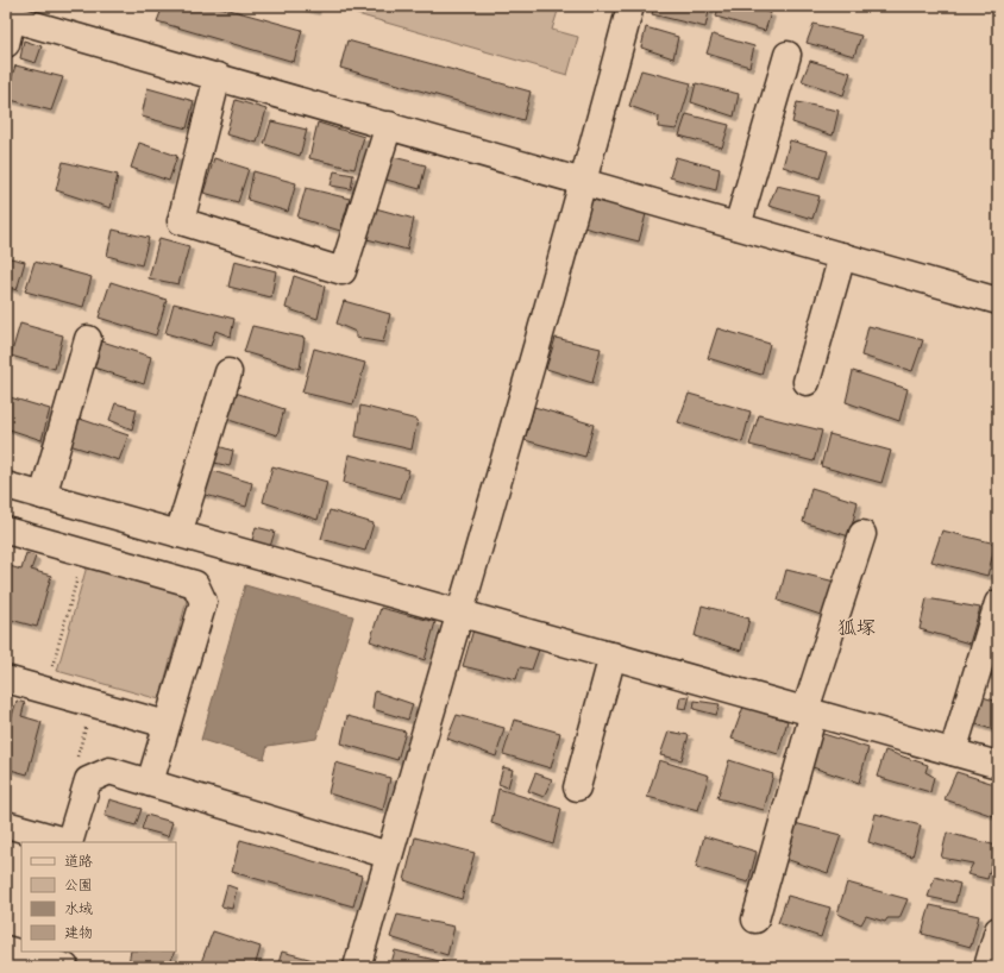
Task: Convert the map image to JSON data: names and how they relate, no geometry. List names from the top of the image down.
{
  "districts": ["狐塚"],
  "legend": [
    "道路",
    "公園",
    "水域",
    "建物"
  ]
}
